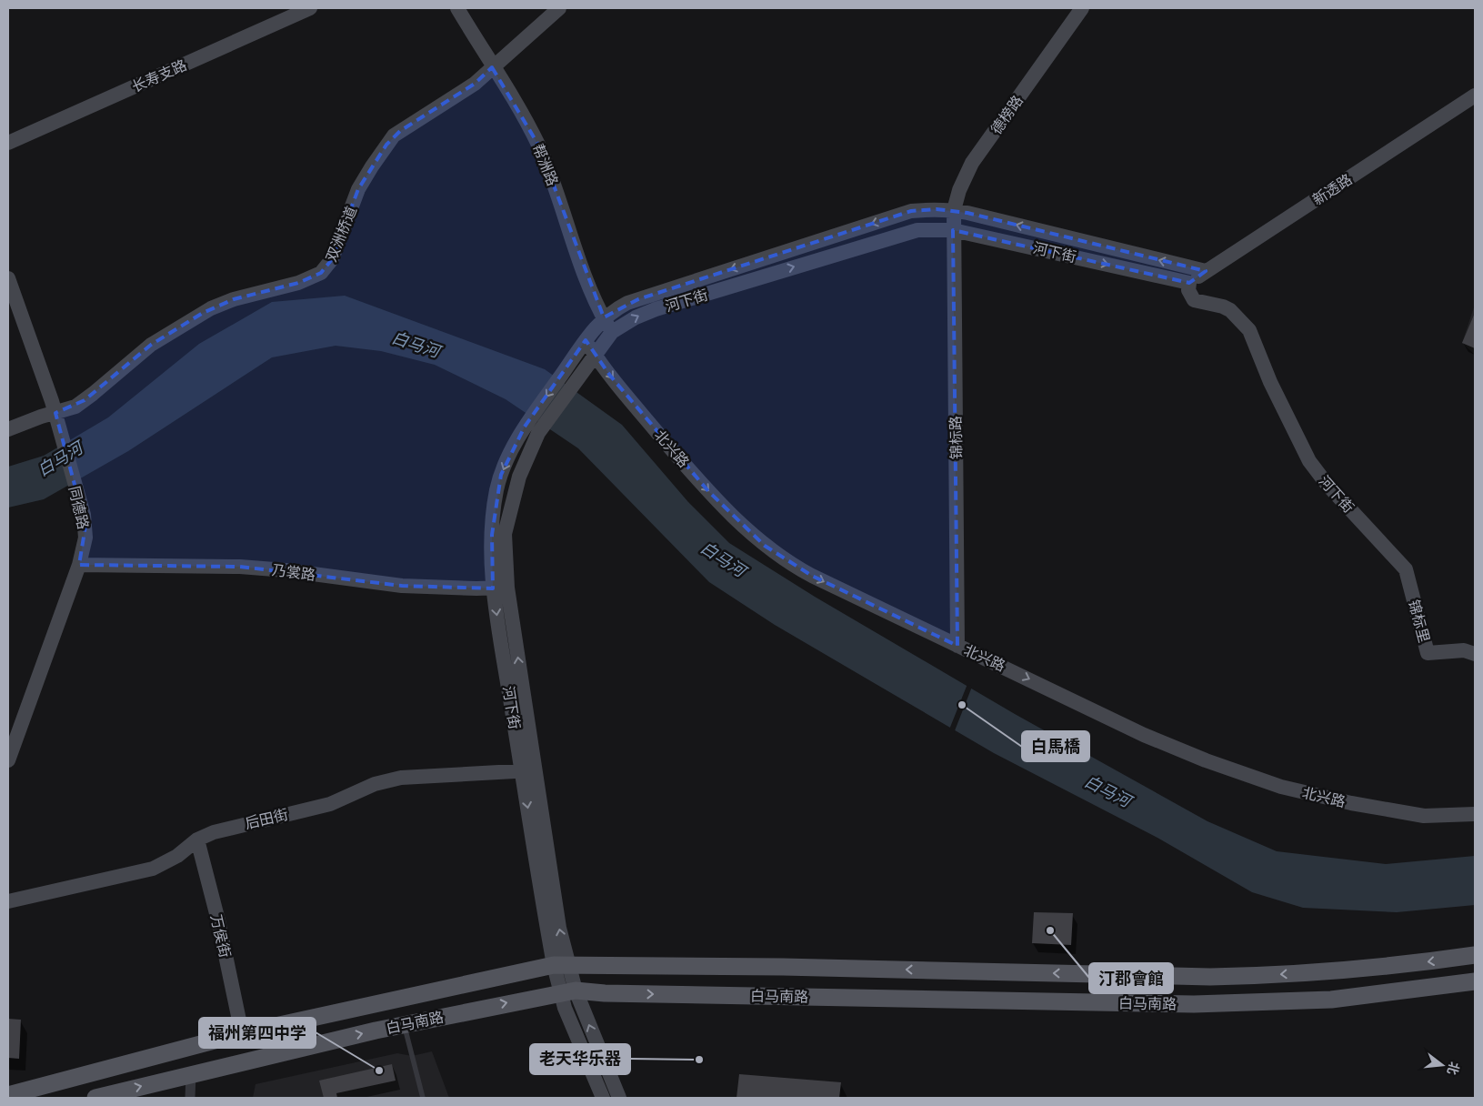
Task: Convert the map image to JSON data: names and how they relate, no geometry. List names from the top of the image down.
{
  "streets": {
    "main road": ["白马南路"],
    "street": [
      "长寿支路",
      "德榜路",
      "帮洲路",
      "新透路",
      "双洲桥道",
      "河下街",
      "锦标路",
      "北兴路",
      "同德路",
      "乃裳路",
      "锦标里",
      "后田街",
      "万侯街"
    ]
  },
  "crossings": [
    ["德榜路", "河下街"],
    ["德榜路", "锦标路"],
    ["帮洲路", "双洲桥道"],
    ["帮洲路", "河下街"],
    ["新透路", "河下街"],
    ["双洲桥道", "同德路"],
    ["河下街", "锦标路"],
    ["河下街", "北兴路"],
    ["河下街", "乃裳路"],
    ["河下街", "锦标里"],
    ["河下街", "后田街"],
    ["河下街", "白马南路"],
    ["锦标路", "北兴路"],
    ["同德路", "乃裳路"],
    ["后田街", "万侯街"]
  ],
  "one_way": ["北兴路"],
  "water": ["白马河"],
  "places": [
    "白馬橋",
    "汀郡會館",
    "老天华乐器",
    "福州第四中学"
  ],
  "north": "right"
}
